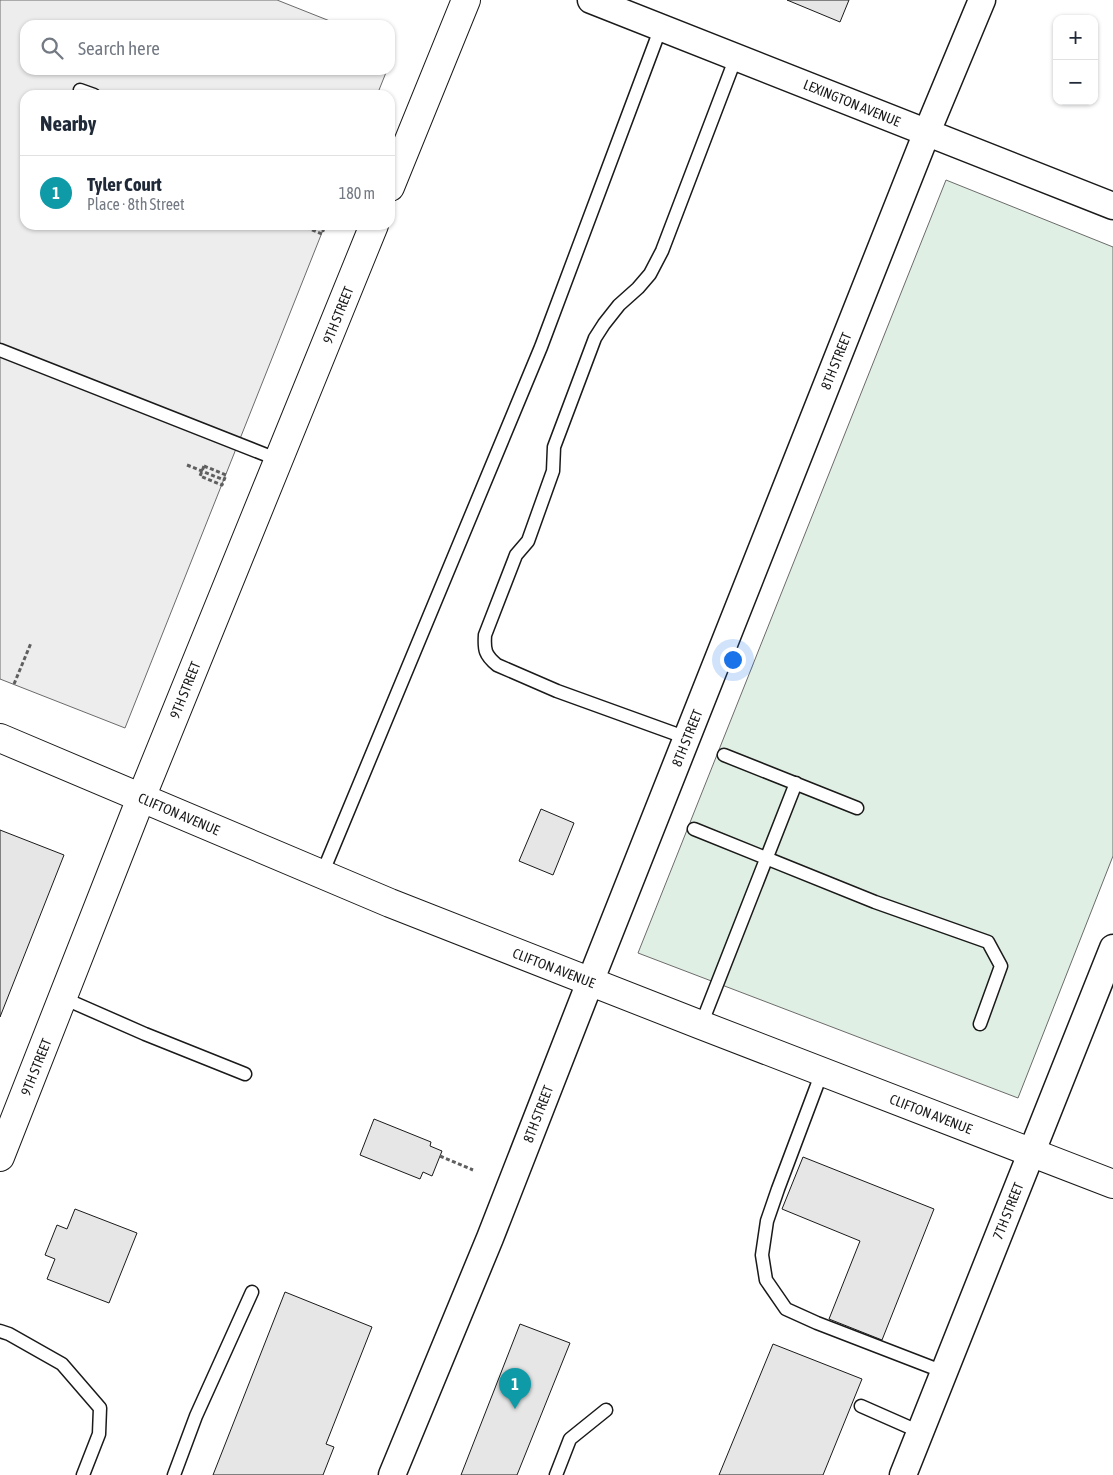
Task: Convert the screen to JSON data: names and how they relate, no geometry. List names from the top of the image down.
{
  "streets": {
    "main road": ["9TH STREET", "CLIFTON AVENUE"],
    "street": ["LEXINGTON AVENUE", "8TH STREET", "7TH STREET"]
  },
  "crossings": [
    ["LEXINGTON AVENUE", "8TH STREET"],
    ["9TH STREET", "CLIFTON AVENUE"],
    ["8TH STREET", "CLIFTON AVENUE"],
    ["CLIFTON AVENUE", "7TH STREET"]
  ],
  "page": {
    "map_buttons": ["+", "−"],
    "search": "Search here",
    "heading": "Nearby",
    "list": [
      {
        "mark": "1",
        "name": "Tyler Court",
        "note": "Place · 8th Street",
        "value": "180 m"
      }
    ],
    "pins": "1"
  }
}
